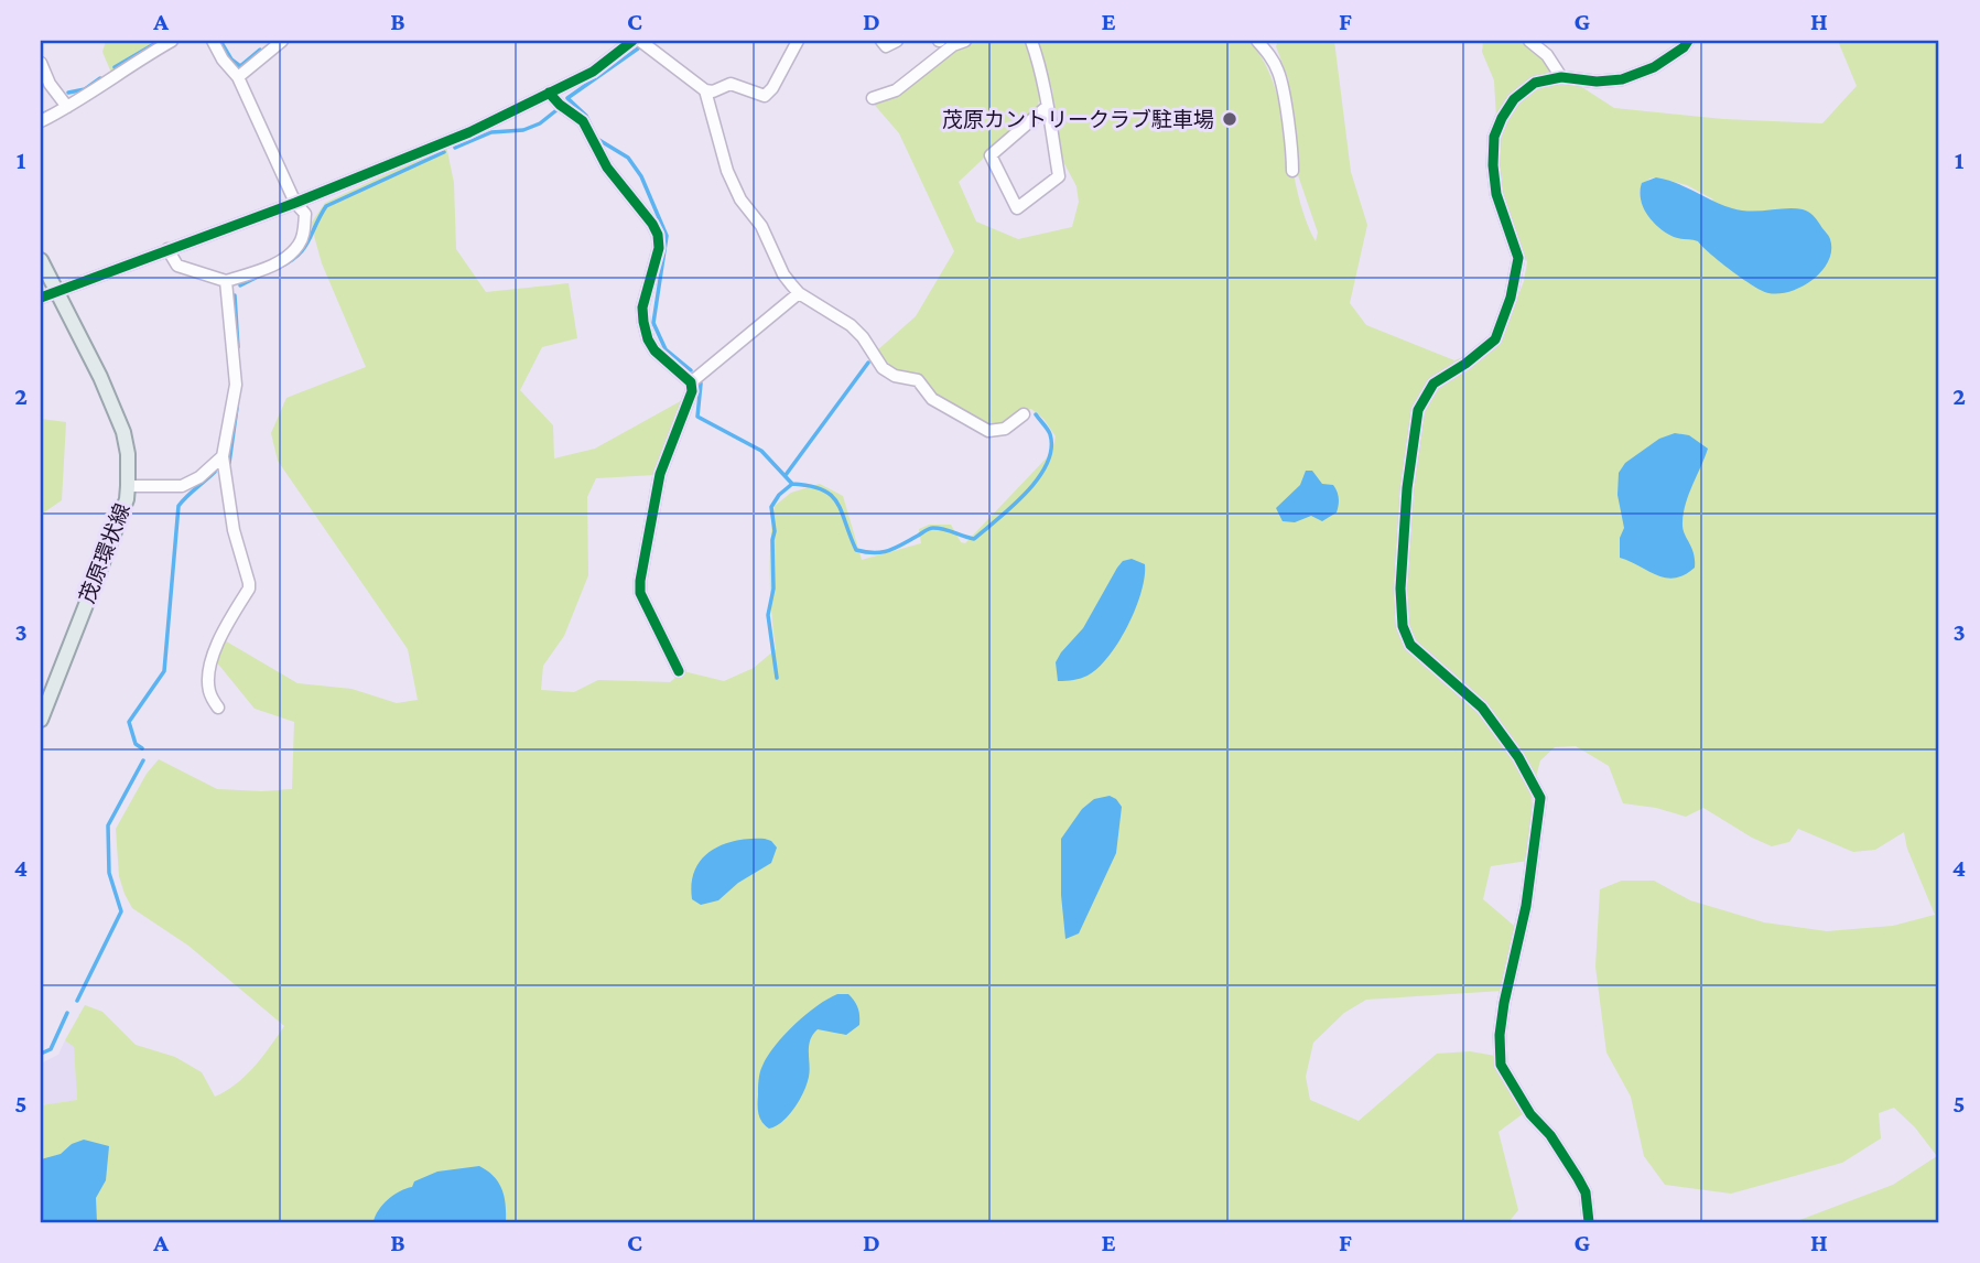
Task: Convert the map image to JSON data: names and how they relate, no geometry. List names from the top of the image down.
{
  "streets": {
    "main road": ["茂原環状線"]
  },
  "places": ["茂原カントリークラブ駐車場"],
  "grid": {
    "columns": [
      "A",
      "B",
      "C",
      "D",
      "E",
      "F",
      "G",
      "H"
    ],
    "rows": [
      "1",
      "2",
      "3",
      "4",
      "5"
    ]
  }
}
